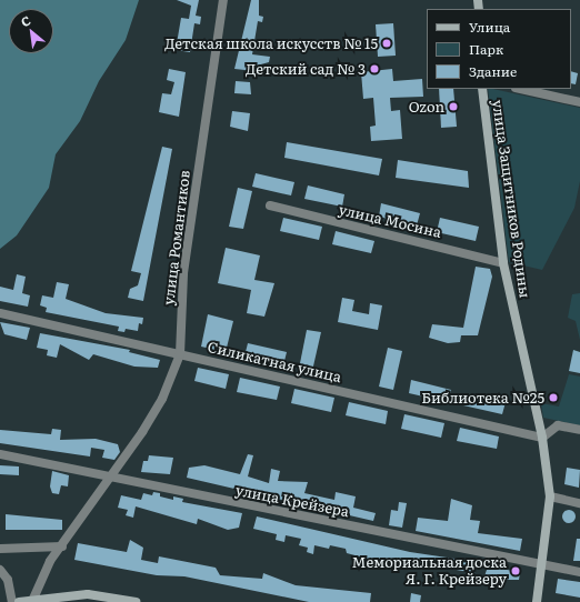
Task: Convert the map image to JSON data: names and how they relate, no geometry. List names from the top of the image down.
{
  "streets": {
    "street": [
      "улица Защитников Родины",
      "улица Мосина",
      "улица Романтиков",
      "Силикатная улица",
      "улица Крейзера"
    ]
  },
  "crossings": [
    ["улица Защитников Родины", "улица Мосина"],
    ["улица Защитников Родины", "Силикатная улица"],
    ["улица Защитников Родины", "улица Крейзера"],
    ["улица Романтиков", "Силикатная улица"],
    ["улица Романтиков", "улица Крейзера"]
  ],
  "places": [
    "Детская школа искусств № 15",
    "Детский сад № 3",
    "Ozon",
    "Библиотека №25",
    "Мемориальная доска Я. Г. Крейзеру"
  ],
  "legend": ["Улица", "Парк", "Здание"],
  "north": "top left"
}
